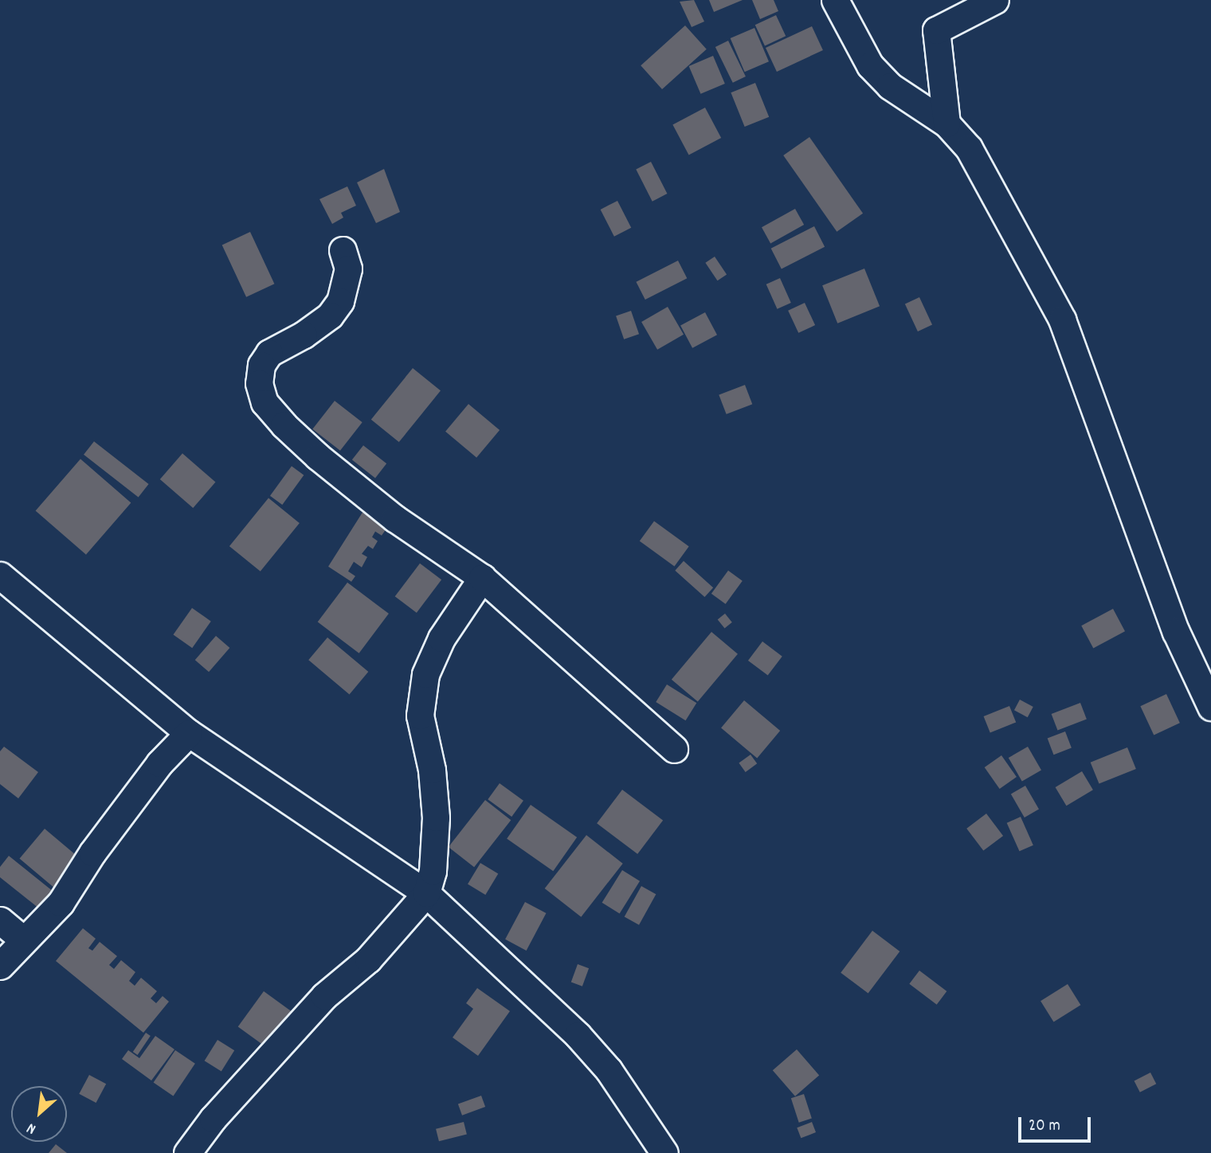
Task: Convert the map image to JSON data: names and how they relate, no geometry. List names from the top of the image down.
{
  "scale_bar": "20 m",
  "north": "bottom left"
}
